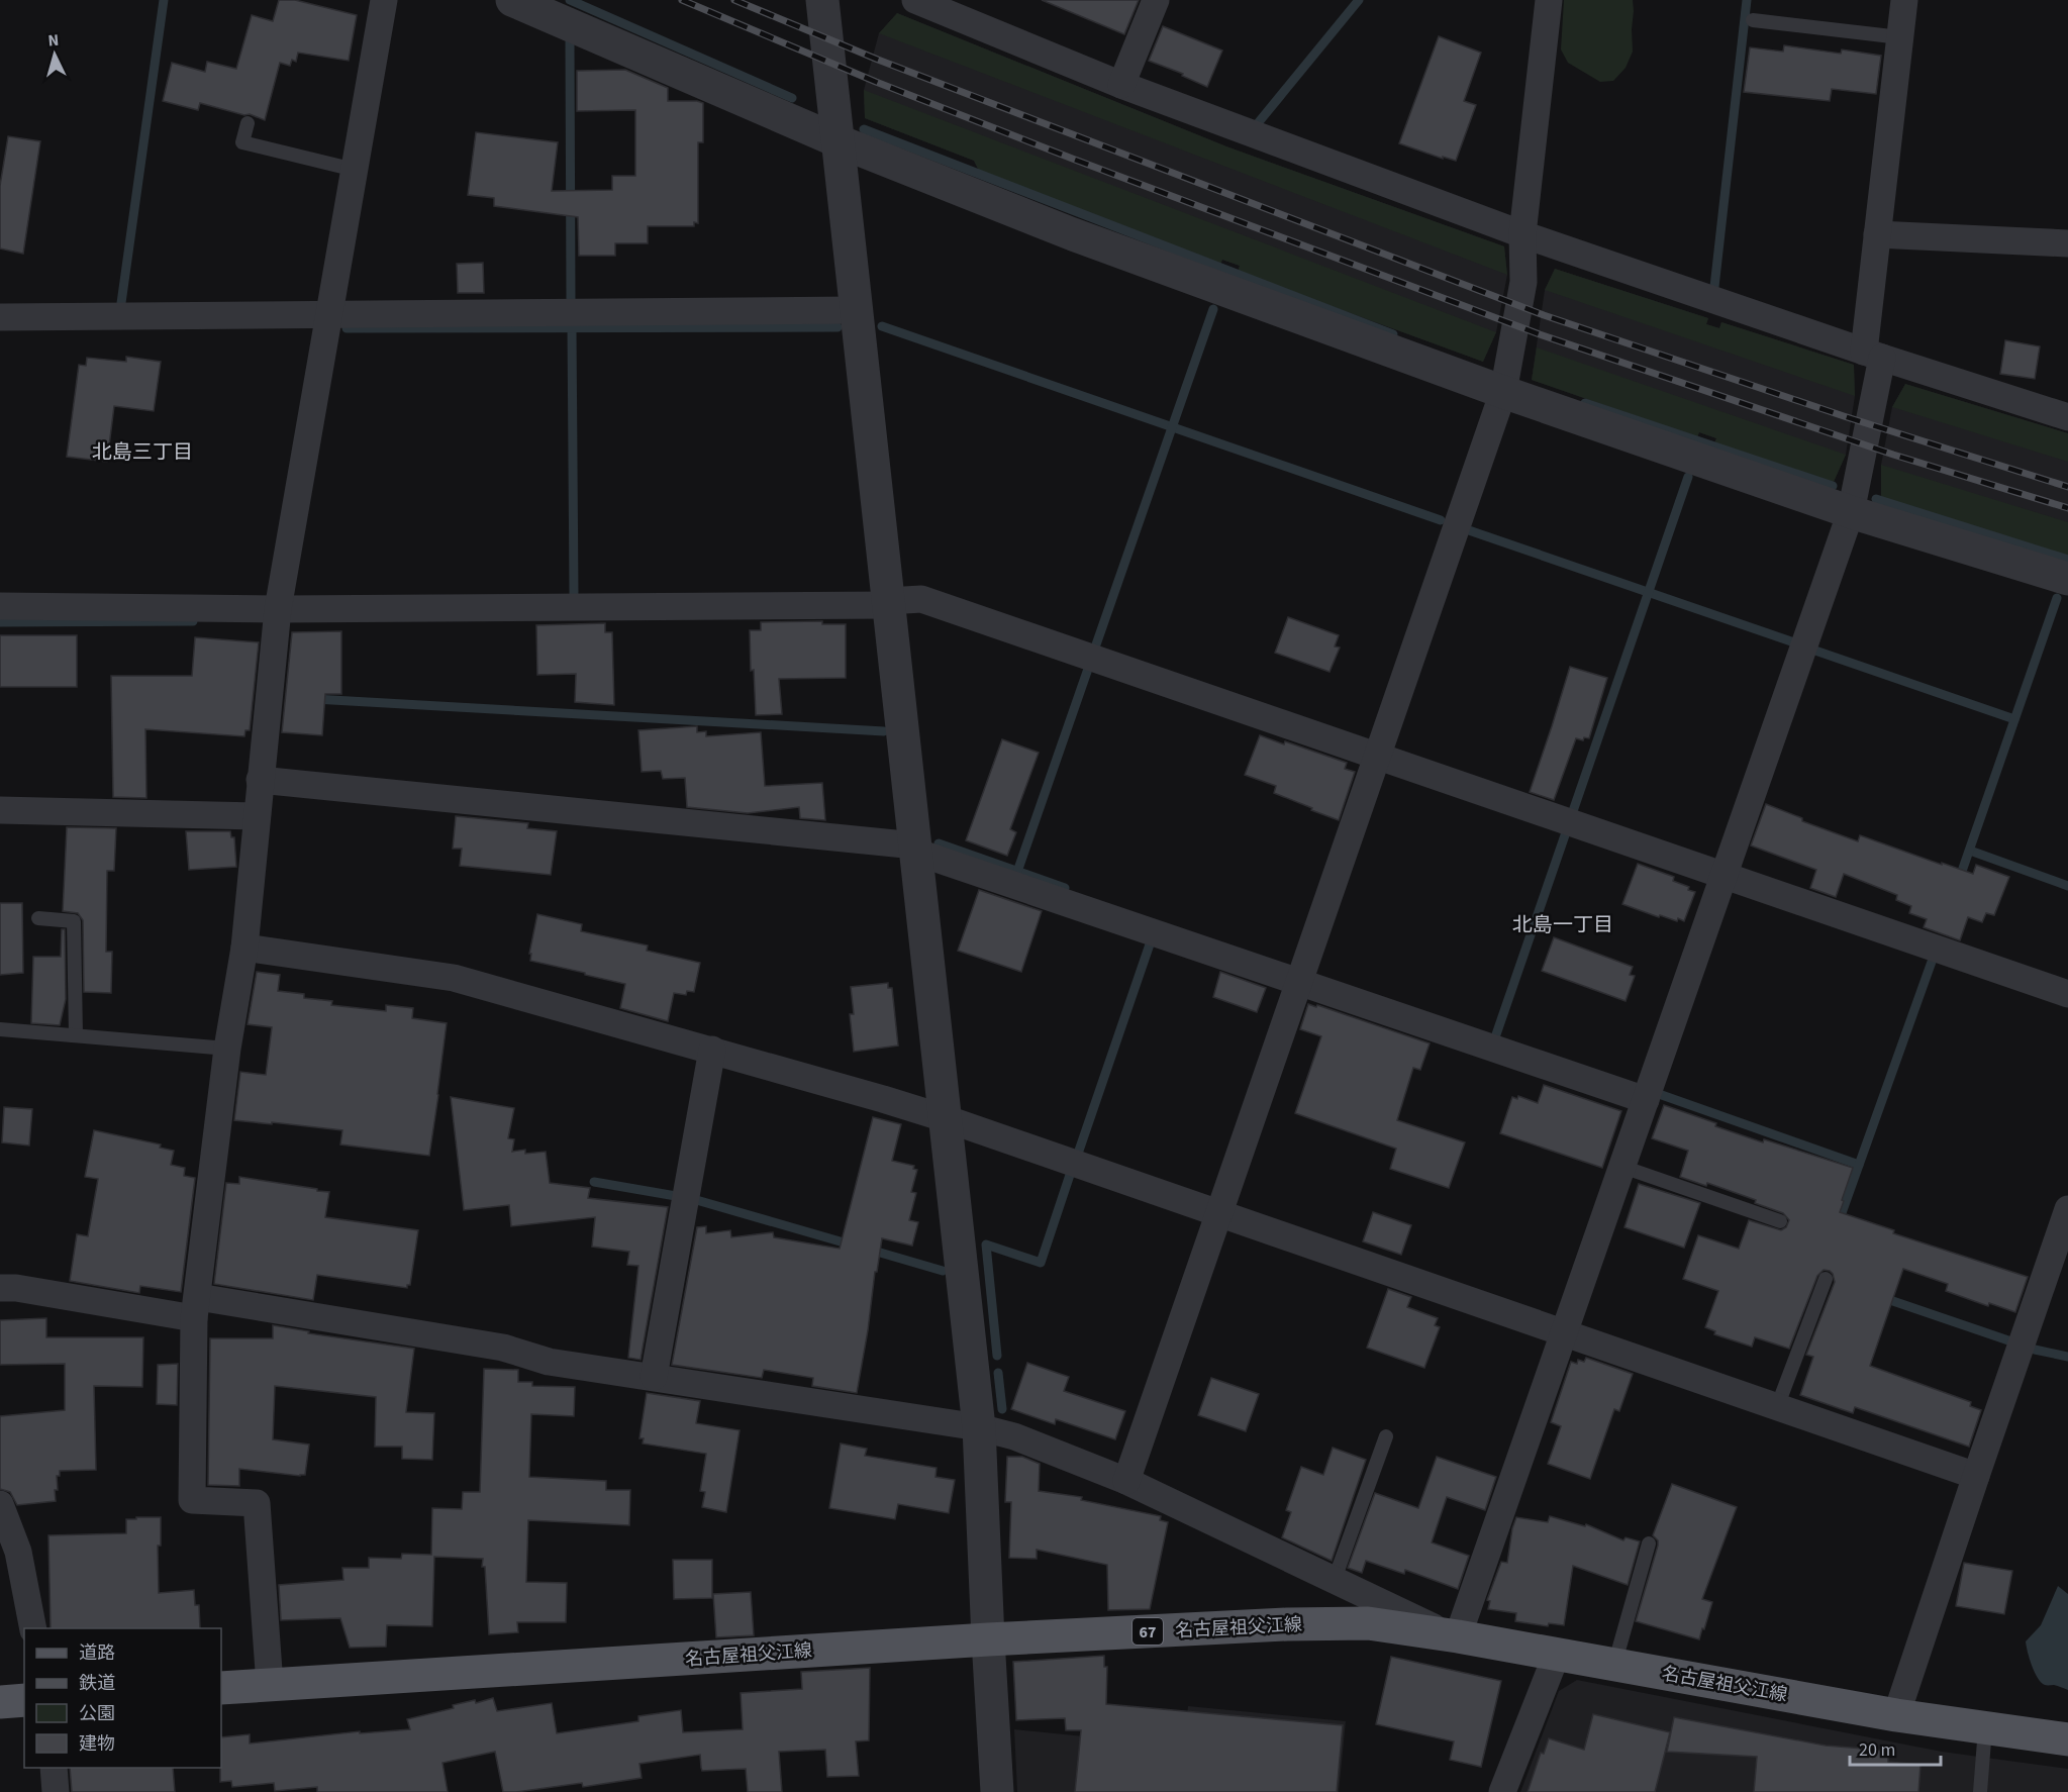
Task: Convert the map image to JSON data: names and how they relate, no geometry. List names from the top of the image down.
{
  "streets": {
    "main road": ["名古屋祖父江線", "67"]
  },
  "districts": ["北島三丁目", "北島一丁目"],
  "legend": [
    "道路",
    "鉄道",
    "公園",
    "建物"
  ],
  "scale_bar": "20 m",
  "north": "top"
}
